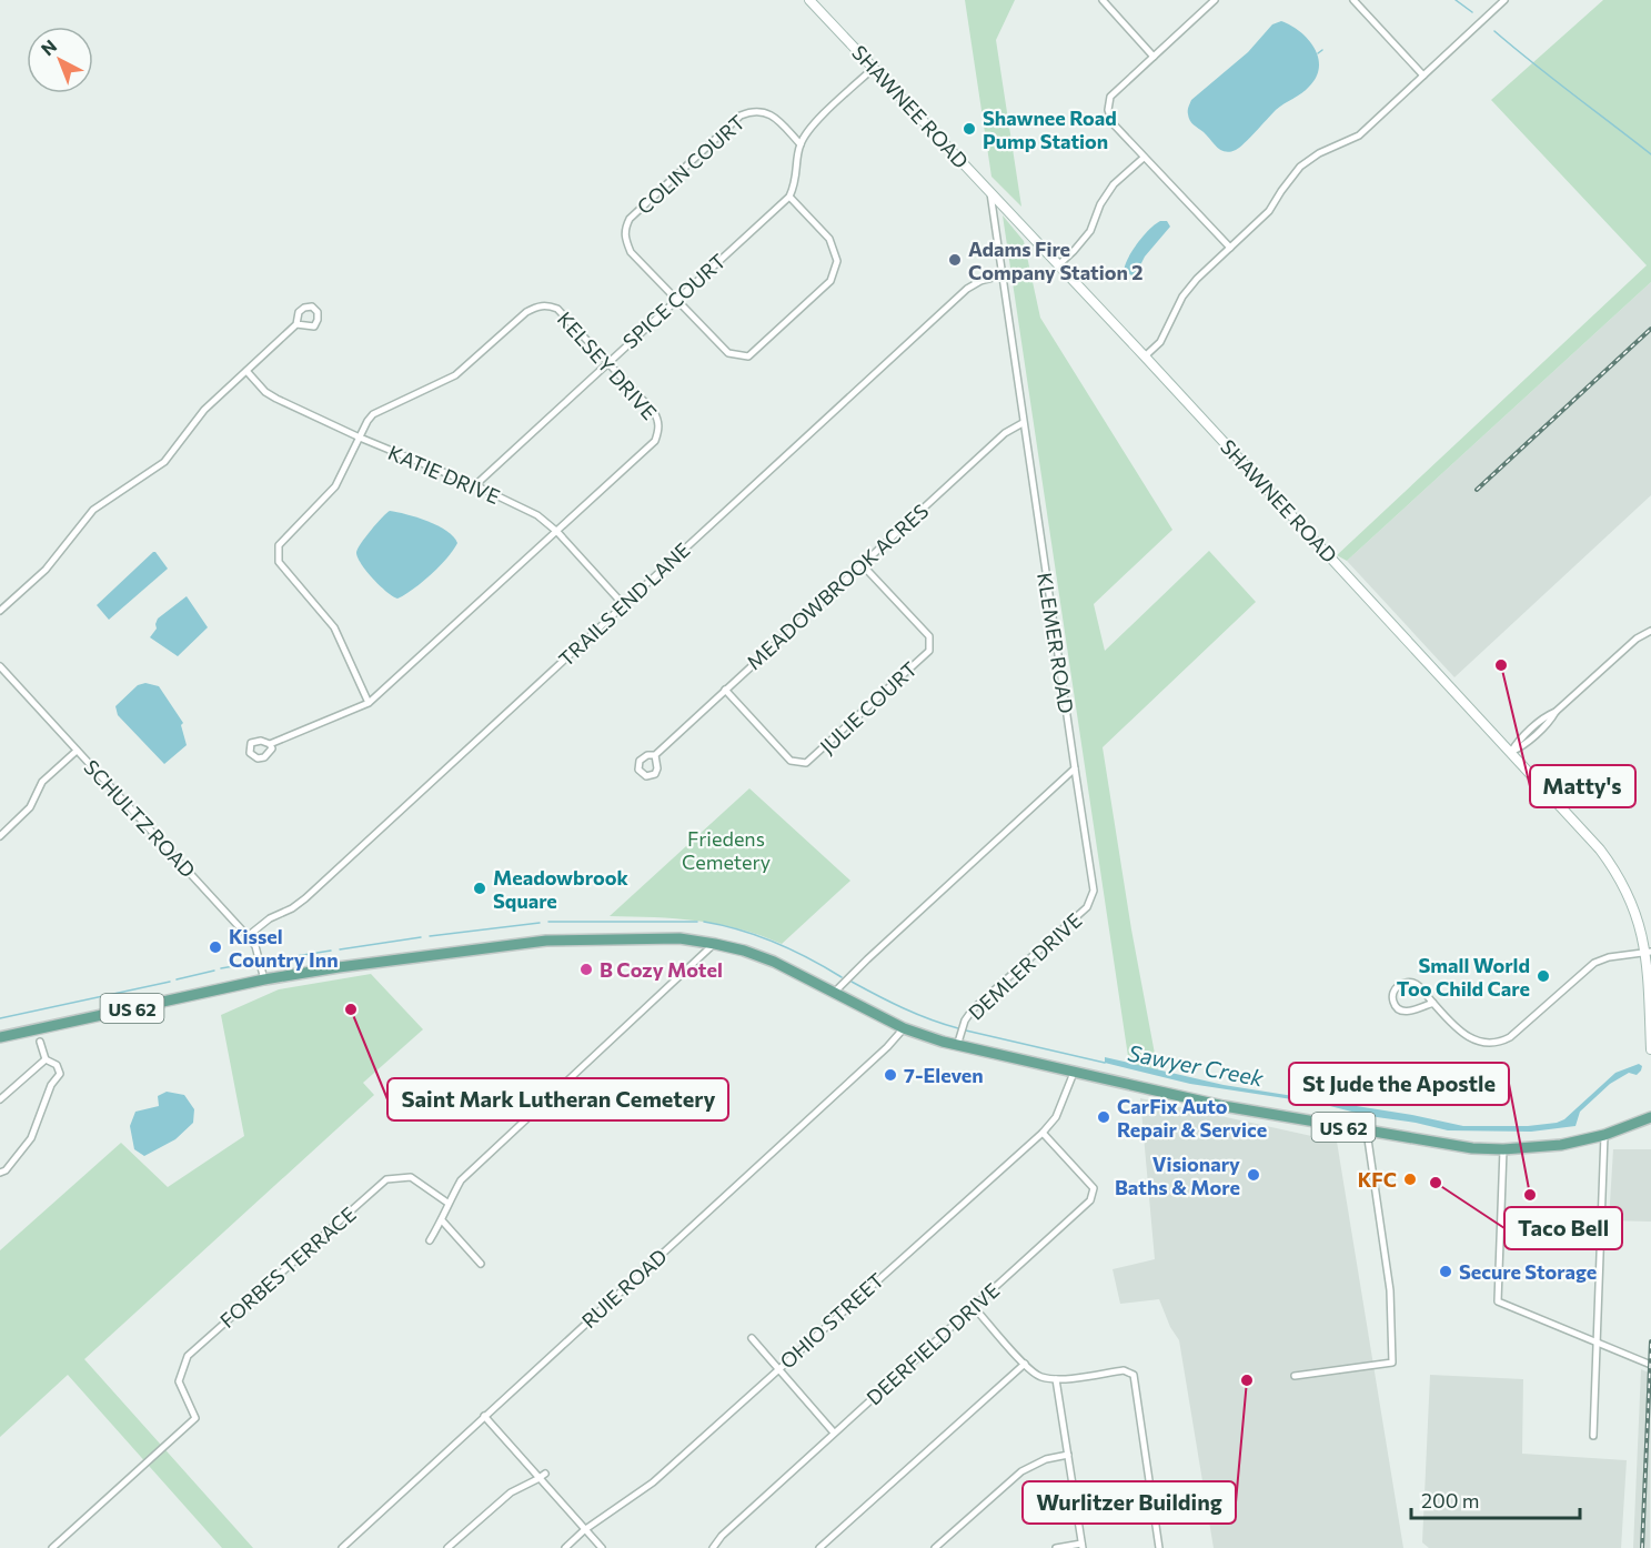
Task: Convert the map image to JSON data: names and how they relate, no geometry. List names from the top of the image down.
{
  "streets": {
    "main road": ["SHAWNEE ROAD", "US 62"],
    "street": [
      "COLIN COURT",
      "SPICE COURT",
      "KELSEY DRIVE",
      "KATIE DRIVE",
      "MEADOWBROOK ACRES",
      "TRAILS END LANE",
      "KLEMER ROAD",
      "JULIE COURT",
      "SCHULTZ ROAD",
      "DEMLER DRIVE",
      "FORBES TERRACE",
      "RUIE ROAD",
      "OHIO STREET",
      "DEERFIELD DRIVE"
    ]
  },
  "crossings": [
    ["SHAWNEE ROAD", "KLEMER ROAD"],
    ["COLIN COURT", "SPICE COURT"],
    ["SPICE COURT", "KELSEY DRIVE"],
    ["SPICE COURT", "KATIE DRIVE"],
    ["KELSEY DRIVE", "KATIE DRIVE"],
    ["KATIE DRIVE", "TRAILS END LANE"],
    ["MEADOWBROOK ACRES", "KLEMER ROAD"],
    ["MEADOWBROOK ACRES", "JULIE COURT"],
    ["TRAILS END LANE", "KLEMER ROAD"],
    ["TRAILS END LANE", "SCHULTZ ROAD"],
    ["KLEMER ROAD", "DEMLER DRIVE"],
    ["SCHULTZ ROAD", "US 62"],
    ["DEMLER DRIVE", "US 62"],
    ["US 62", "RUIE ROAD"],
    ["US 62", "OHIO STREET"],
    ["OHIO STREET", "DEERFIELD DRIVE"]
  ],
  "water": ["Sawyer Creek"],
  "parks": ["Friedens Cemetery"],
  "places": [
    "Shawnee Road Pump Station",
    "Adams Fire Company Station 2",
    "Matty's",
    "Meadowbrook Square",
    "Kissel Country Inn",
    "B Cozy Motel",
    "Small World Too Child Care",
    "Saint Mark Lutheran Cemetery",
    "7-Eleven",
    "CarFix Auto Repair & Service",
    "Visionary Baths & More",
    "KFC",
    "Taco Bell",
    "St Jude the Apostle",
    "Secure Storage",
    "Wurlitzer Building"
  ],
  "scale_bar": "200 m",
  "north": "top left"
}
